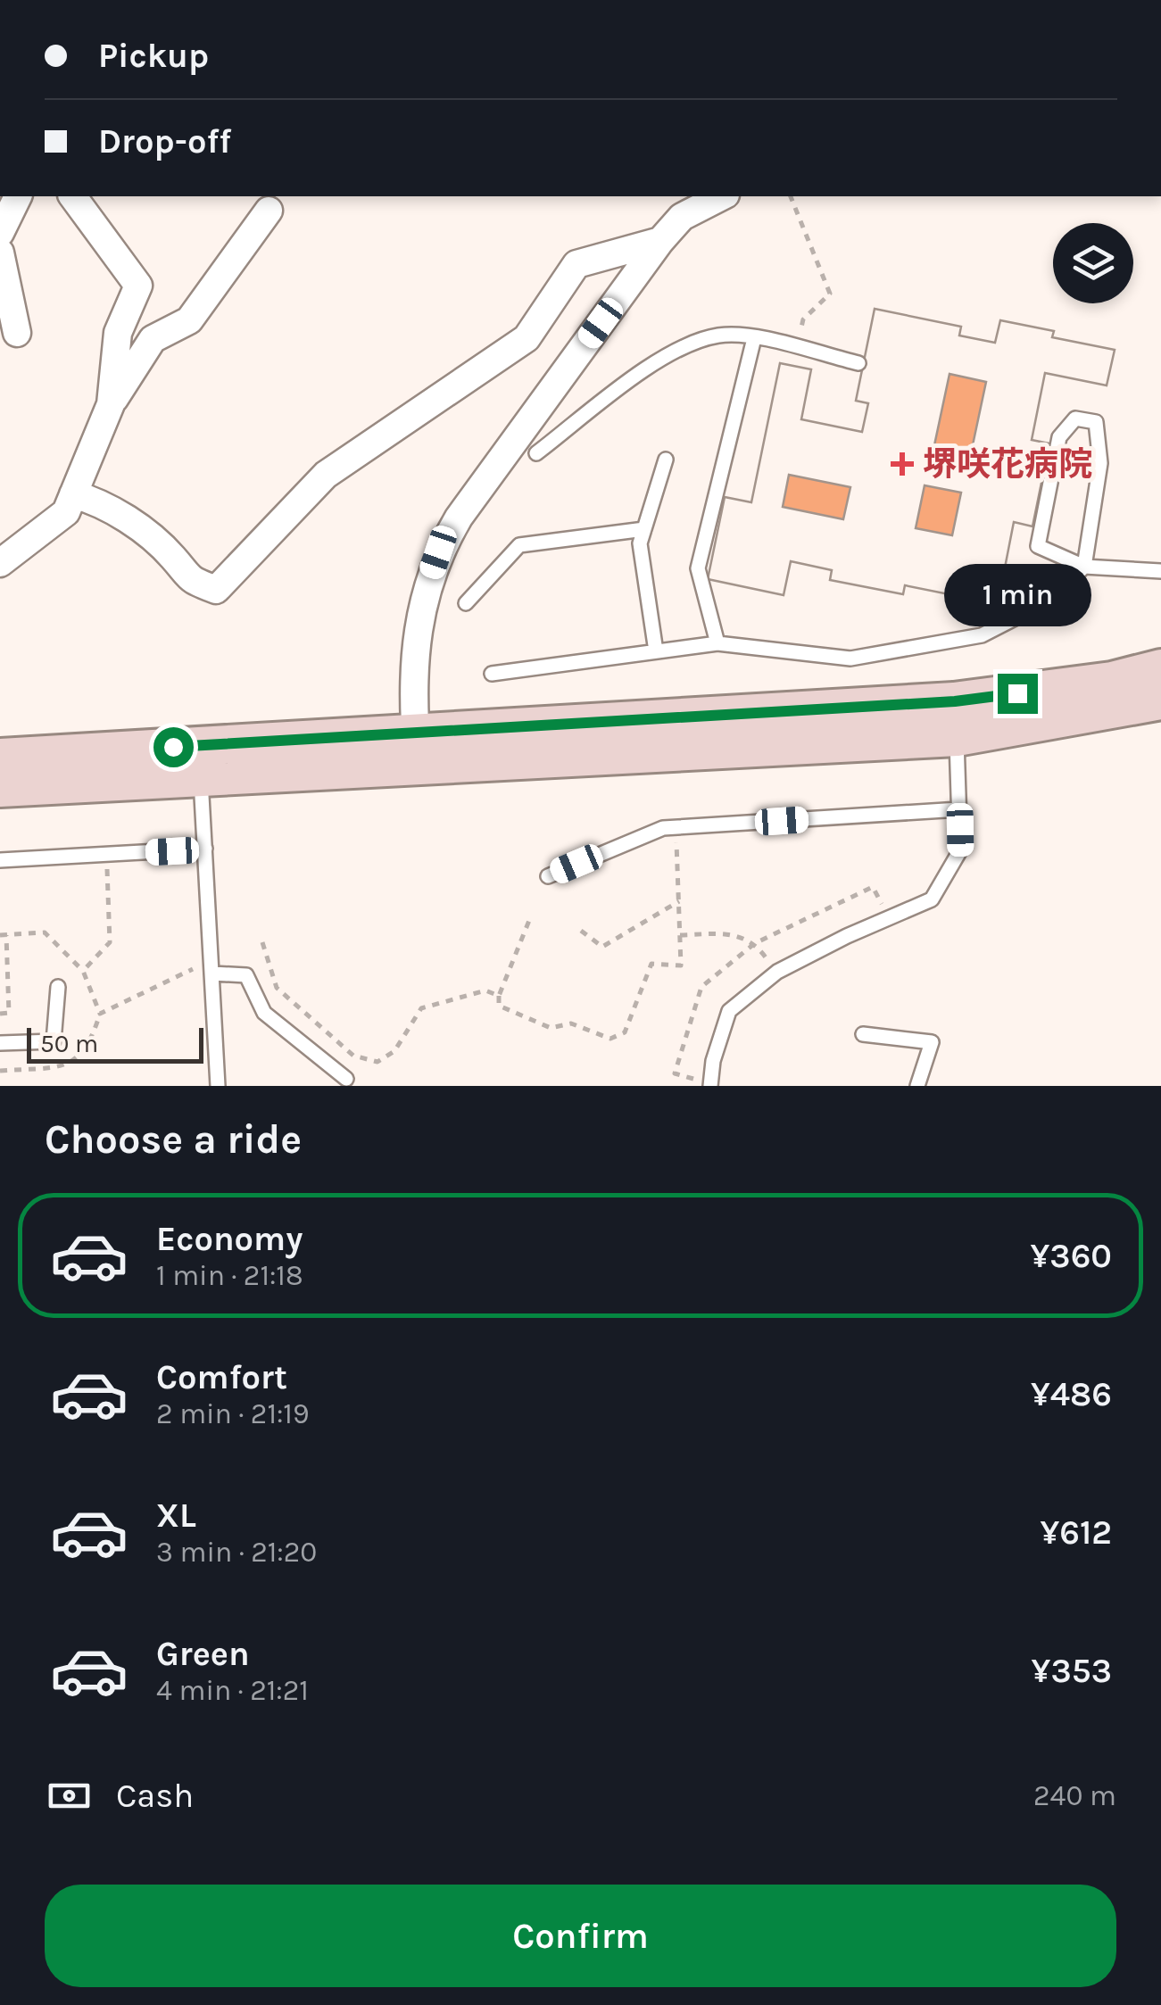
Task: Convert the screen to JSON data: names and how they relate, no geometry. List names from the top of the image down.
{
  "places": {
    "health": ["堺咲花病院"]
  },
  "scale_bar": "50 m",
  "page": {
    "banner": ["Pickup", "Drop-off"],
    "bubble": "1 min",
    "scale": "50 m",
    "heading": "Choose a ride",
    "list": [
      {
        "name": "Economy",
        "note": "1 min · 21:18",
        "value": "¥360"
      },
      {
        "name": "Comfort",
        "note": "2 min · 21:19",
        "value": "¥486"
      },
      {
        "name": "XL",
        "note": "3 min · 21:20",
        "value": "¥612"
      },
      {
        "name": "Green",
        "note": "4 min · 21:21",
        "value": "¥353"
      }
    ],
    "pay": ["Cash", "240 m"],
    "buttons": "Confirm"
  }
}
